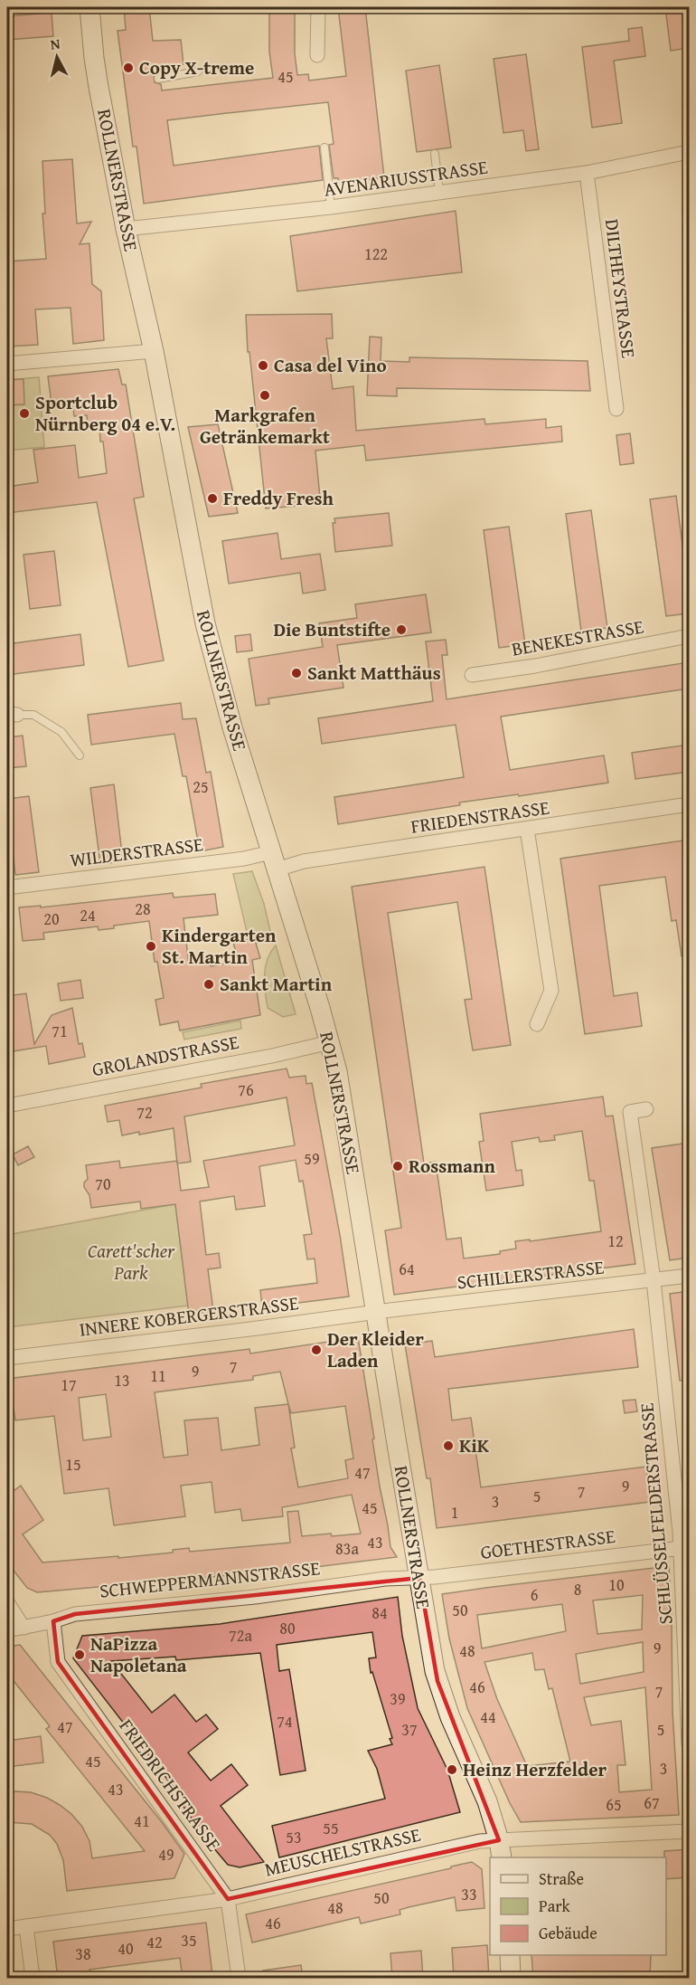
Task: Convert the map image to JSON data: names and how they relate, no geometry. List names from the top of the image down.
{
  "streets": {
    "street": [
      "AVENARIUSSTRASSE",
      "ROLLNERSTRASSE",
      "DILTHEYSTRASSE",
      "BENEKESTRASSE",
      "FRIEDENSTRASSE",
      "WILDERSTRASSE",
      "GROLANDSTRASSE",
      "SCHILLERSTRASSE",
      "INNERE KOBERGERSTRASSE",
      "SCHLÜSSELFELDERSTRASSE",
      "GOETHESTRASSE",
      "SCHWEPPERMANNSTRASSE",
      "FRIEDRICHSTRASSE",
      "MEUSCHELSTRASSE"
    ]
  },
  "crossings": [
    ["AVENARIUSSTRASSE", "ROLLNERSTRASSE"],
    ["AVENARIUSSTRASSE", "DILTHEYSTRASSE"],
    ["ROLLNERSTRASSE", "FRIEDENSTRASSE"],
    ["ROLLNERSTRASSE", "WILDERSTRASSE"],
    ["ROLLNERSTRASSE", "GROLANDSTRASSE"],
    ["ROLLNERSTRASSE", "SCHILLERSTRASSE"],
    ["ROLLNERSTRASSE", "INNERE KOBERGERSTRASSE"],
    ["ROLLNERSTRASSE", "GOETHESTRASSE"],
    ["ROLLNERSTRASSE", "SCHWEPPERMANNSTRASSE"],
    ["ROLLNERSTRASSE", "MEUSCHELSTRASSE"],
    ["FRIEDENSTRASSE", "WILDERSTRASSE"],
    ["SCHILLERSTRASSE", "INNERE KOBERGERSTRASSE"],
    ["SCHILLERSTRASSE", "SCHLÜSSELFELDERSTRASSE"],
    ["SCHLÜSSELFELDERSTRASSE", "GOETHESTRASSE"],
    ["GOETHESTRASSE", "SCHWEPPERMANNSTRASSE"],
    ["SCHWEPPERMANNSTRASSE", "FRIEDRICHSTRASSE"],
    ["FRIEDRICHSTRASSE", "MEUSCHELSTRASSE"]
  ],
  "parks": ["Carett'scher Park"],
  "places": [
    "Copy X-treme",
    "Casa del Vino",
    "Markgrafen Getränkemarkt",
    "Sportclub Nürnberg 04 e.V.",
    "Freddy Fresh",
    "Die Buntstifte",
    "Sankt Matthäus",
    "Kindergarten St. Martin",
    "Sankt Martin",
    "Rossmann",
    "Der Kleider Laden",
    "KiK",
    "NaPizza Napoletana",
    "Heinz Herzfelder"
  ],
  "house_numbers": [
    "45",
    "122",
    "25",
    "28",
    "24",
    "20",
    "71",
    "76",
    "72",
    "59",
    "70",
    "12",
    "64",
    "7",
    "9",
    "11",
    "13",
    "17",
    "15",
    "47",
    "9",
    "7",
    "5",
    "3",
    "45",
    "1",
    "43",
    "83a",
    "10",
    "8",
    "6",
    "50",
    "84",
    "80",
    "72a",
    "9",
    "48",
    "46",
    "7",
    "39",
    "44",
    "74",
    "47",
    "37",
    "5",
    "45",
    "3",
    "43",
    "67",
    "65",
    "41",
    "55",
    "53",
    "49",
    "33",
    "50",
    "48",
    "46",
    "35",
    "42",
    "40",
    "38"
  ],
  "legend": ["Straße", "Park", "Gebäude"],
  "north": "top"
}
